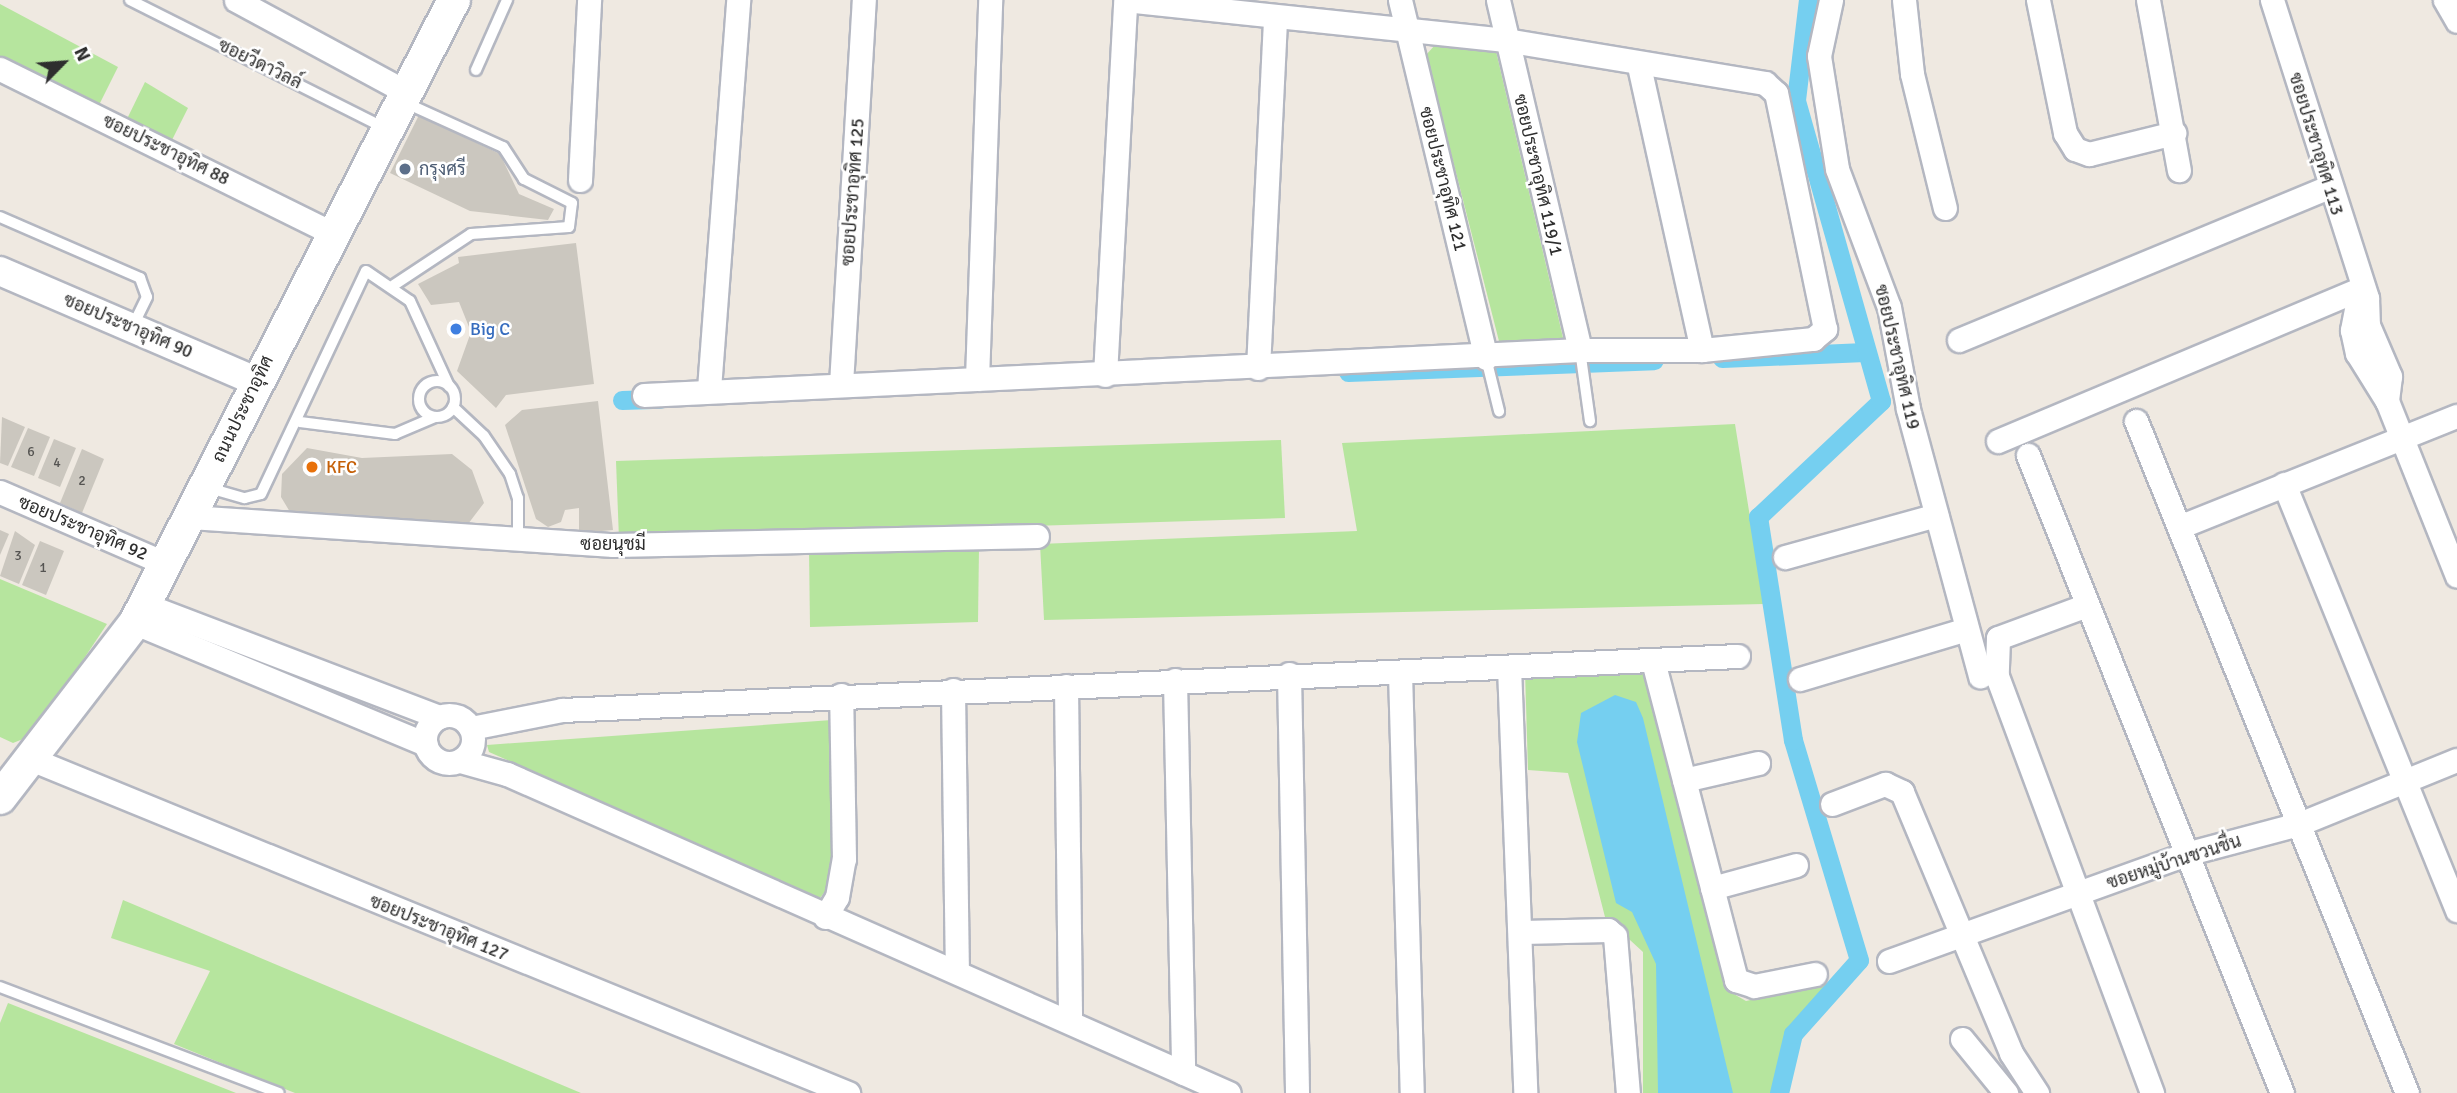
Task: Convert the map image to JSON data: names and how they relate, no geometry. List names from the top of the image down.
{
  "streets": {
    "main road": ["ถนนประชาอุทิศ"],
    "street": [
      "ซอยประชาอุทิศ 113",
      "ซอยประชาอุทิศ 88",
      "ซอยประชาอุทิศ 119/1",
      "ซอยประชาอุทิศ 121",
      "ซอยประชาอุทิศ 125",
      "ซอยประชาอุทิศ 90",
      "ซอยประชาอุทิศ 119",
      "ซอยประชาอุทิศ 92",
      "ซอยนุชมี",
      "ซอยหมู่บ้านชวนชื่น",
      "ซอยประชาอุทิศ 127"
    ],
    "lane": ["ซอยวีดาวิลล์"]
  },
  "crossings": [
    ["ซอยวีดาวิลล์", "ถนนประชาอุทิศ"],
    ["ซอยประชาอุทิศ 88", "ถนนประชาอุทิศ"],
    ["ซอยประชาอุทิศ 90", "ถนนประชาอุทิศ"],
    ["ถนนประชาอุทิศ", "ซอยประชาอุทิศ 92"],
    ["ถนนประชาอุทิศ", "ซอยนุชมี"],
    ["ถนนประชาอุทิศ", "ซอยประชาอุทิศ 127"]
  ],
  "places": ["กรุงศรี", "Big C", "KFC"],
  "house_numbers": [
    "6",
    "4",
    "2",
    "3",
    "1"
  ],
  "north": "top right"
}
